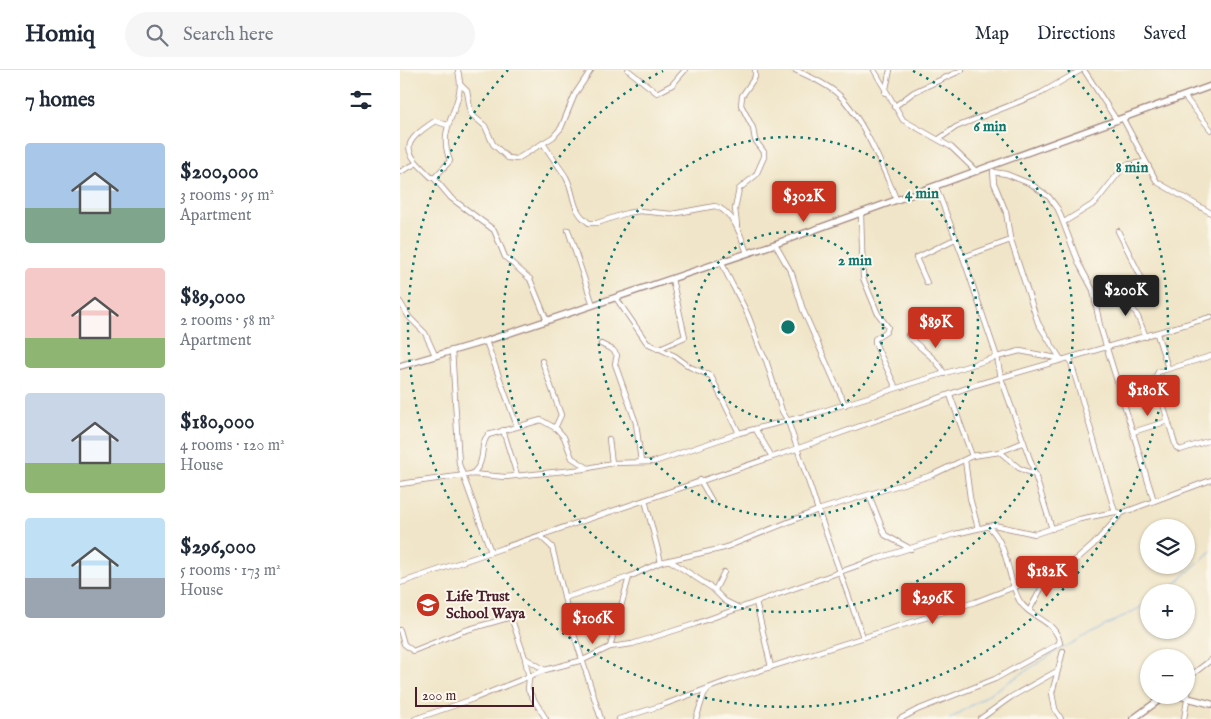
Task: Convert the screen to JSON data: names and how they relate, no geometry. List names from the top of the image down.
{
  "places": {
    "school or university": ["Life Trust School Waya"]
  },
  "scale_bar": "200 m",
  "page": {
    "header": "Homiq",
    "search": "Search here",
    "nav": ["Map", "Directions", "Saved"],
    "heading": "7 homes",
    "list": [
      {
        "name": "$200,000",
        "note": "3 rooms · 95 m² · Apartment"
      },
      {
        "name": "$89,000",
        "note": "2 rooms · 58 m² · Apartment"
      },
      {
        "name": "$180,000",
        "note": "4 rooms · 120 m² · House"
      },
      {
        "name": "$296,000",
        "note": "5 rooms · 173 m² · House"
      }
    ],
    "price": [
      "$302K",
      "$200K",
      "$89K",
      "$180K",
      "$182K",
      "$296K",
      "$106K"
    ],
    "map_buttons": ["+", "−"],
    "scale": "200 m"
  },
  "rings": [
    "6 min",
    "8 min",
    "4 min",
    "2 min"
  ]
}
